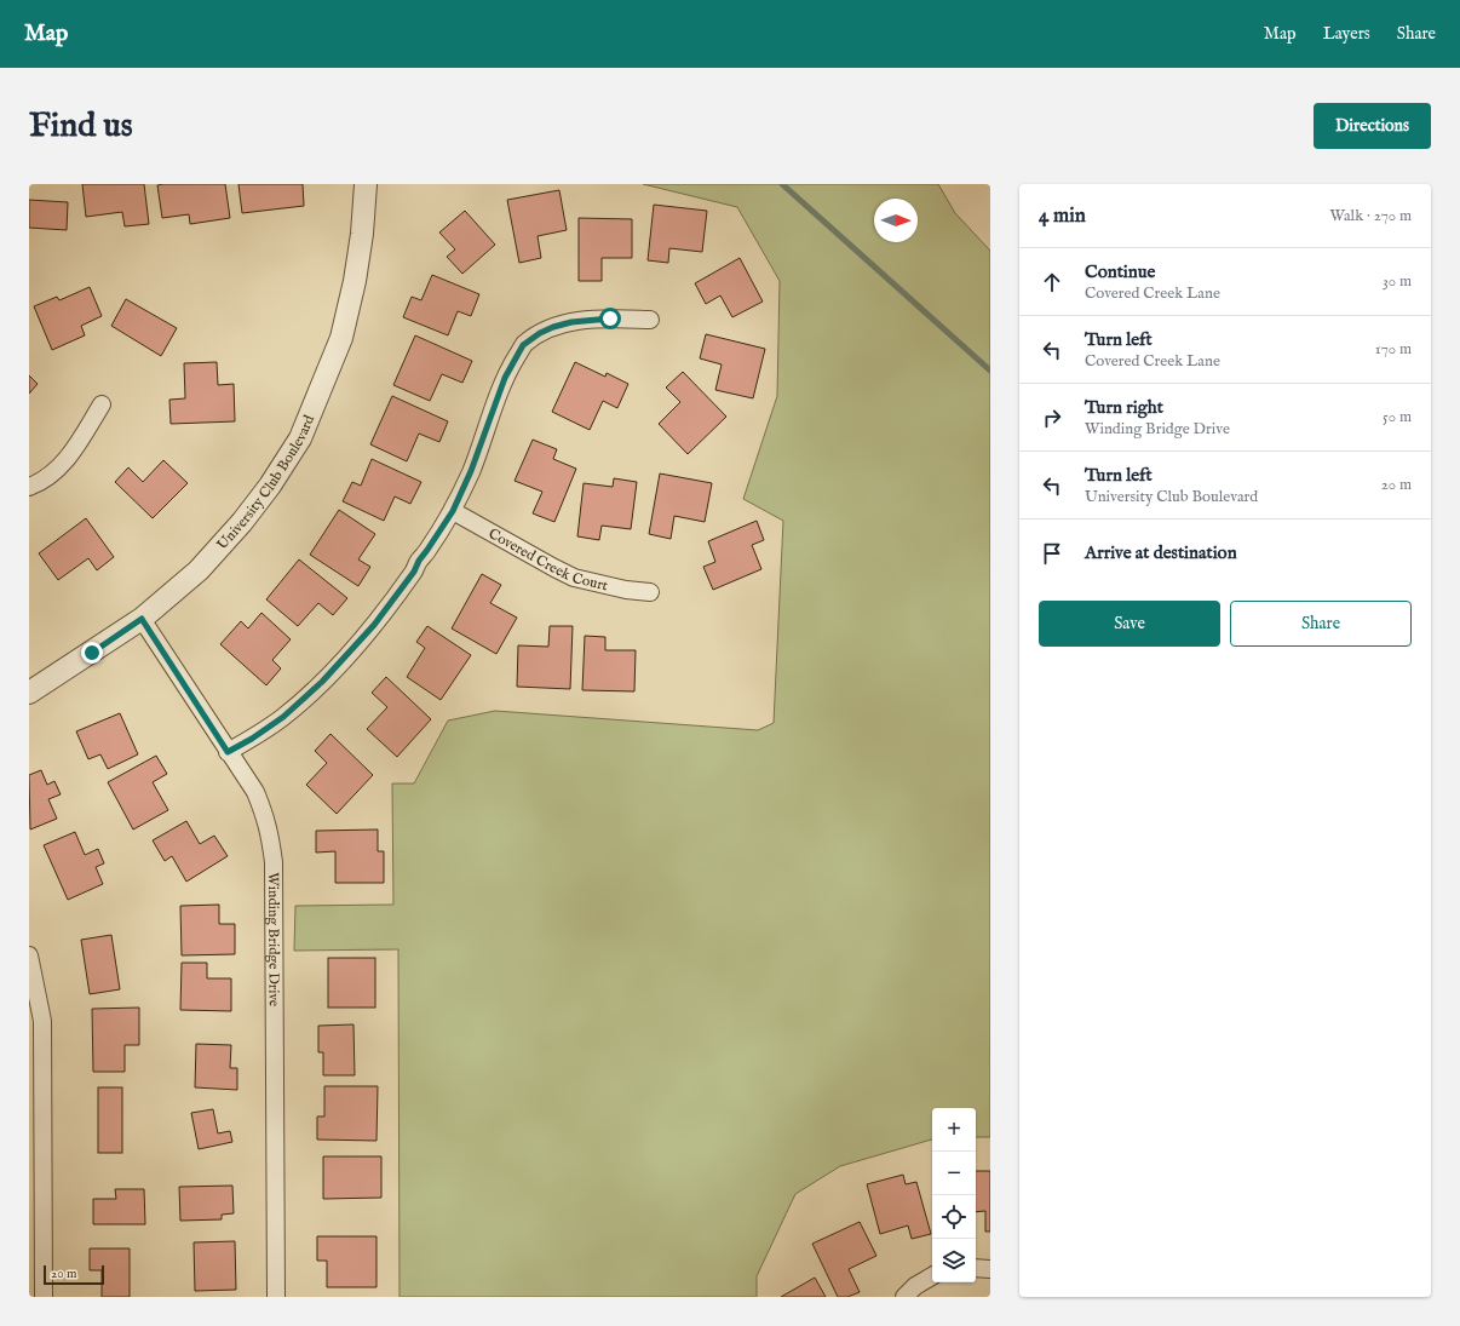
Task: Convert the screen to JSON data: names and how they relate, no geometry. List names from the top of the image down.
{
  "streets": {
    "street": ["University Club Boulevard", "Covered Creek Court", "Winding Bridge Drive"]
  },
  "crossings": [
    ["University Club Boulevard", "Winding Bridge Drive"]
  ],
  "scale_bar": "20 m",
  "north": "right",
  "page": {
    "header": "Map",
    "nav": ["Map", "Layers", "Share"],
    "buttons": [
      "Directions",
      ["Save", "Share"]
    ],
    "title": "Find us",
    "heading": ["4 min", "Walk · 270 m"],
    "list": [
      ["Continue", "Covered Creek Lane", "30 m"],
      ["Turn left", "Covered Creek Lane", "170 m"],
      ["Turn right", "Winding Bridge Drive", "50 m"],
      ["Turn left", "University Club Boulevard", "20 m"],
      "Arrive at destination"
    ],
    "map_buttons": ["+", "−"],
    "scale": "20 m"
  }
}
